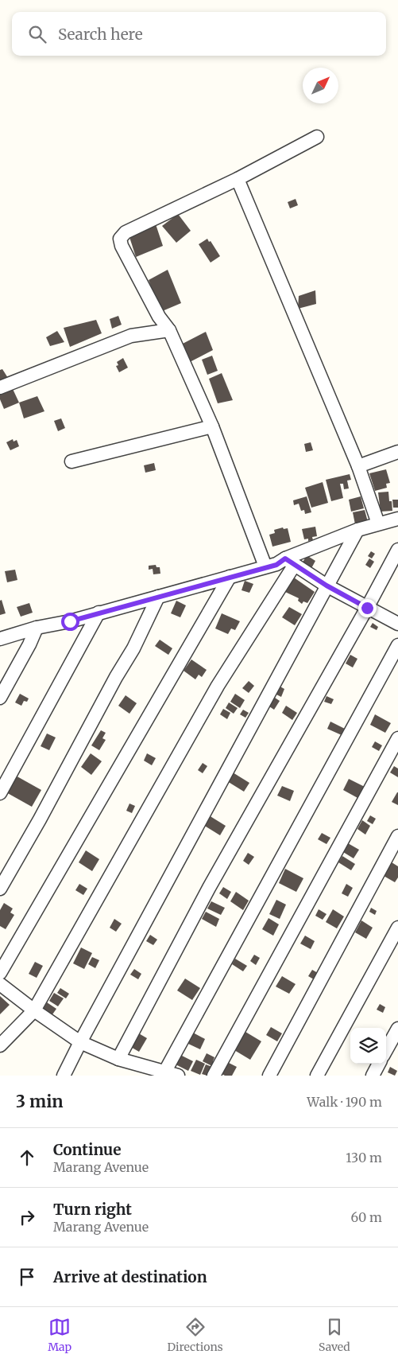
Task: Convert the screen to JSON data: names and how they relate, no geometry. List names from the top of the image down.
{
  "north": "top right",
  "page": {
    "search": "Search here",
    "heading": ["3 min", "Walk · 190 m"],
    "list": [
      ["Continue", "Marang Avenue", "130 m"],
      ["Turn right", "Marang Avenue", "60 m"],
      "Arrive at destination"
    ],
    "nav": ["Map", "Directions", "Saved"]
  }
}
